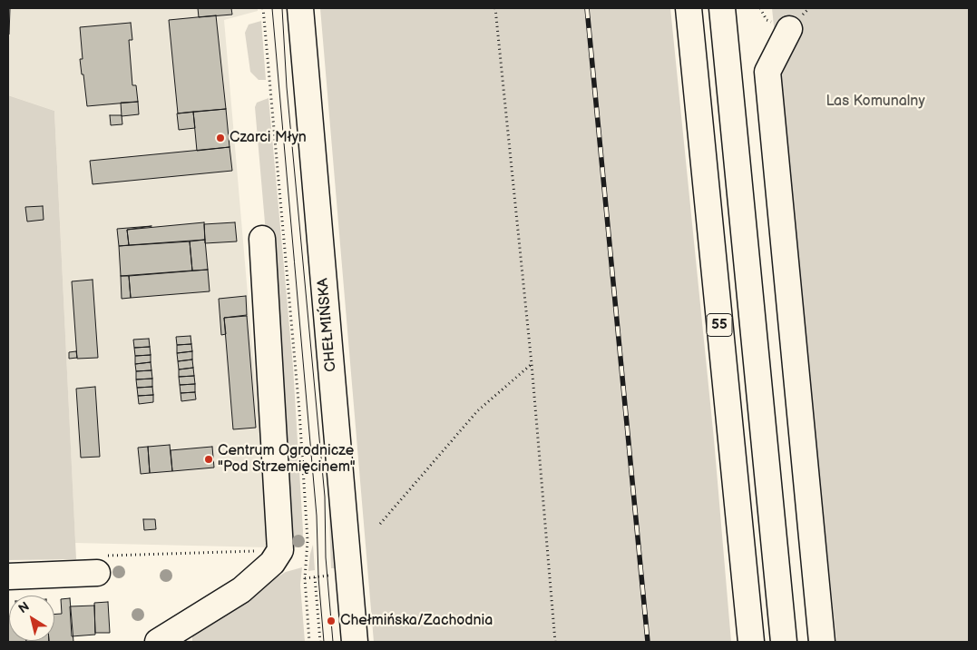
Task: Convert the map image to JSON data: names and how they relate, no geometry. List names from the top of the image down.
{
  "streets": {
    "main road": ["CHEŁMIŃSKA", "55"]
  },
  "parks": ["Las Komunalny"],
  "places": ["Czarci Młyn", "Centrum Ogrodnicze \"Pod Strzemięcinem\"", "Chełmińska/Zachodnia"],
  "north": "top left"
}
